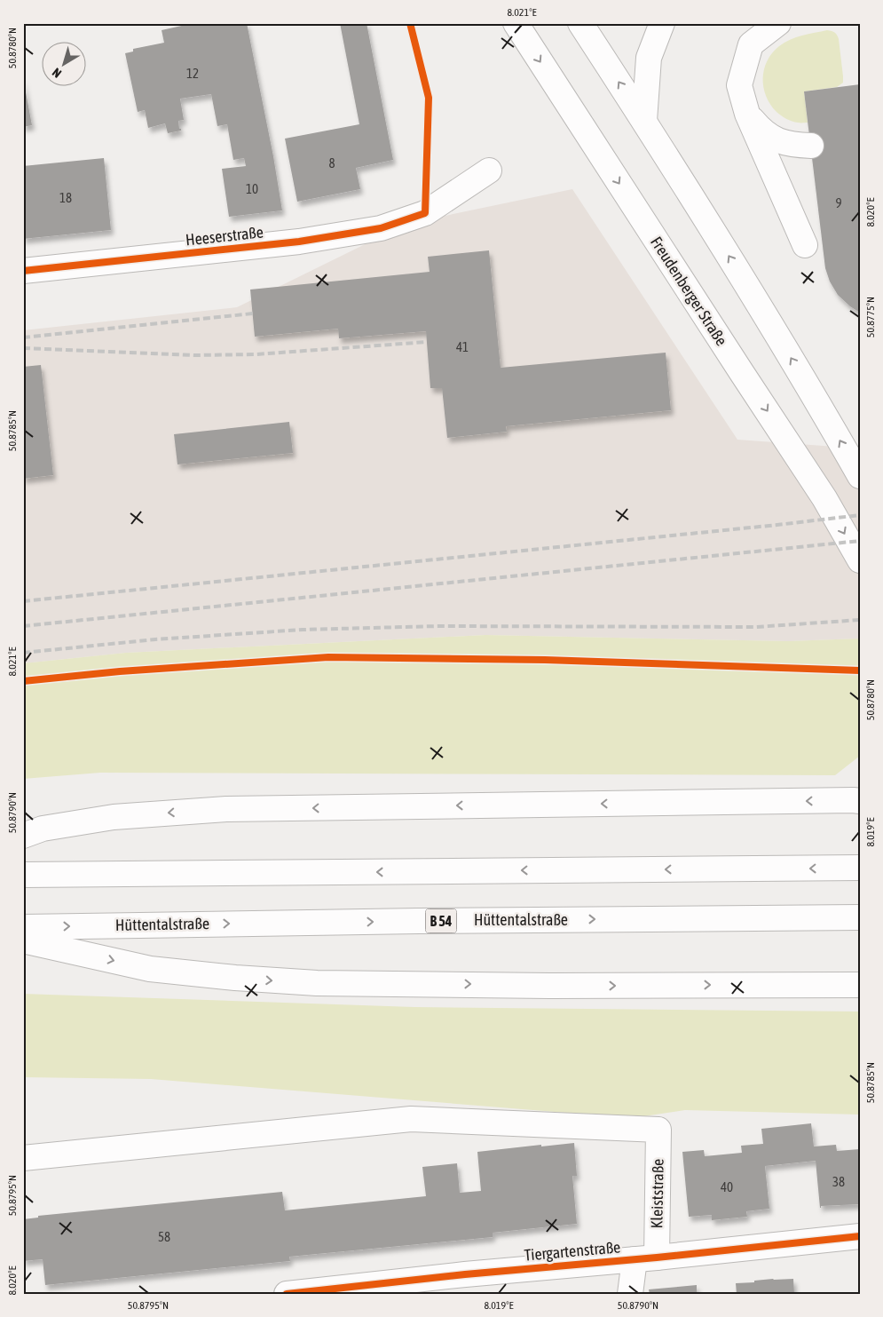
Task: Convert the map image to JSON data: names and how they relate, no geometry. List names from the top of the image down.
{
  "streets": {
    "main road": [
      "Heeserstraße",
      "Freudenberger Straße",
      "Hüttentalstraße",
      "B 54",
      "Kleiststraße",
      "Tiergartenstraße"
    ]
  },
  "crossings": [
    ["Kleiststraße", "Tiergartenstraße"]
  ],
  "house_numbers": [
    "12",
    "8",
    "10",
    "18",
    "9",
    "41",
    "38",
    "40",
    "58"
  ],
  "north": "bottom left",
  "coordinates": [
    "8.021°E",
    "50.8780°N",
    "8.020°E",
    "50.8775°N",
    "50.8785°N",
    "50.8790°N",
    "8.019°E",
    "50.8795°N"
  ]
}
